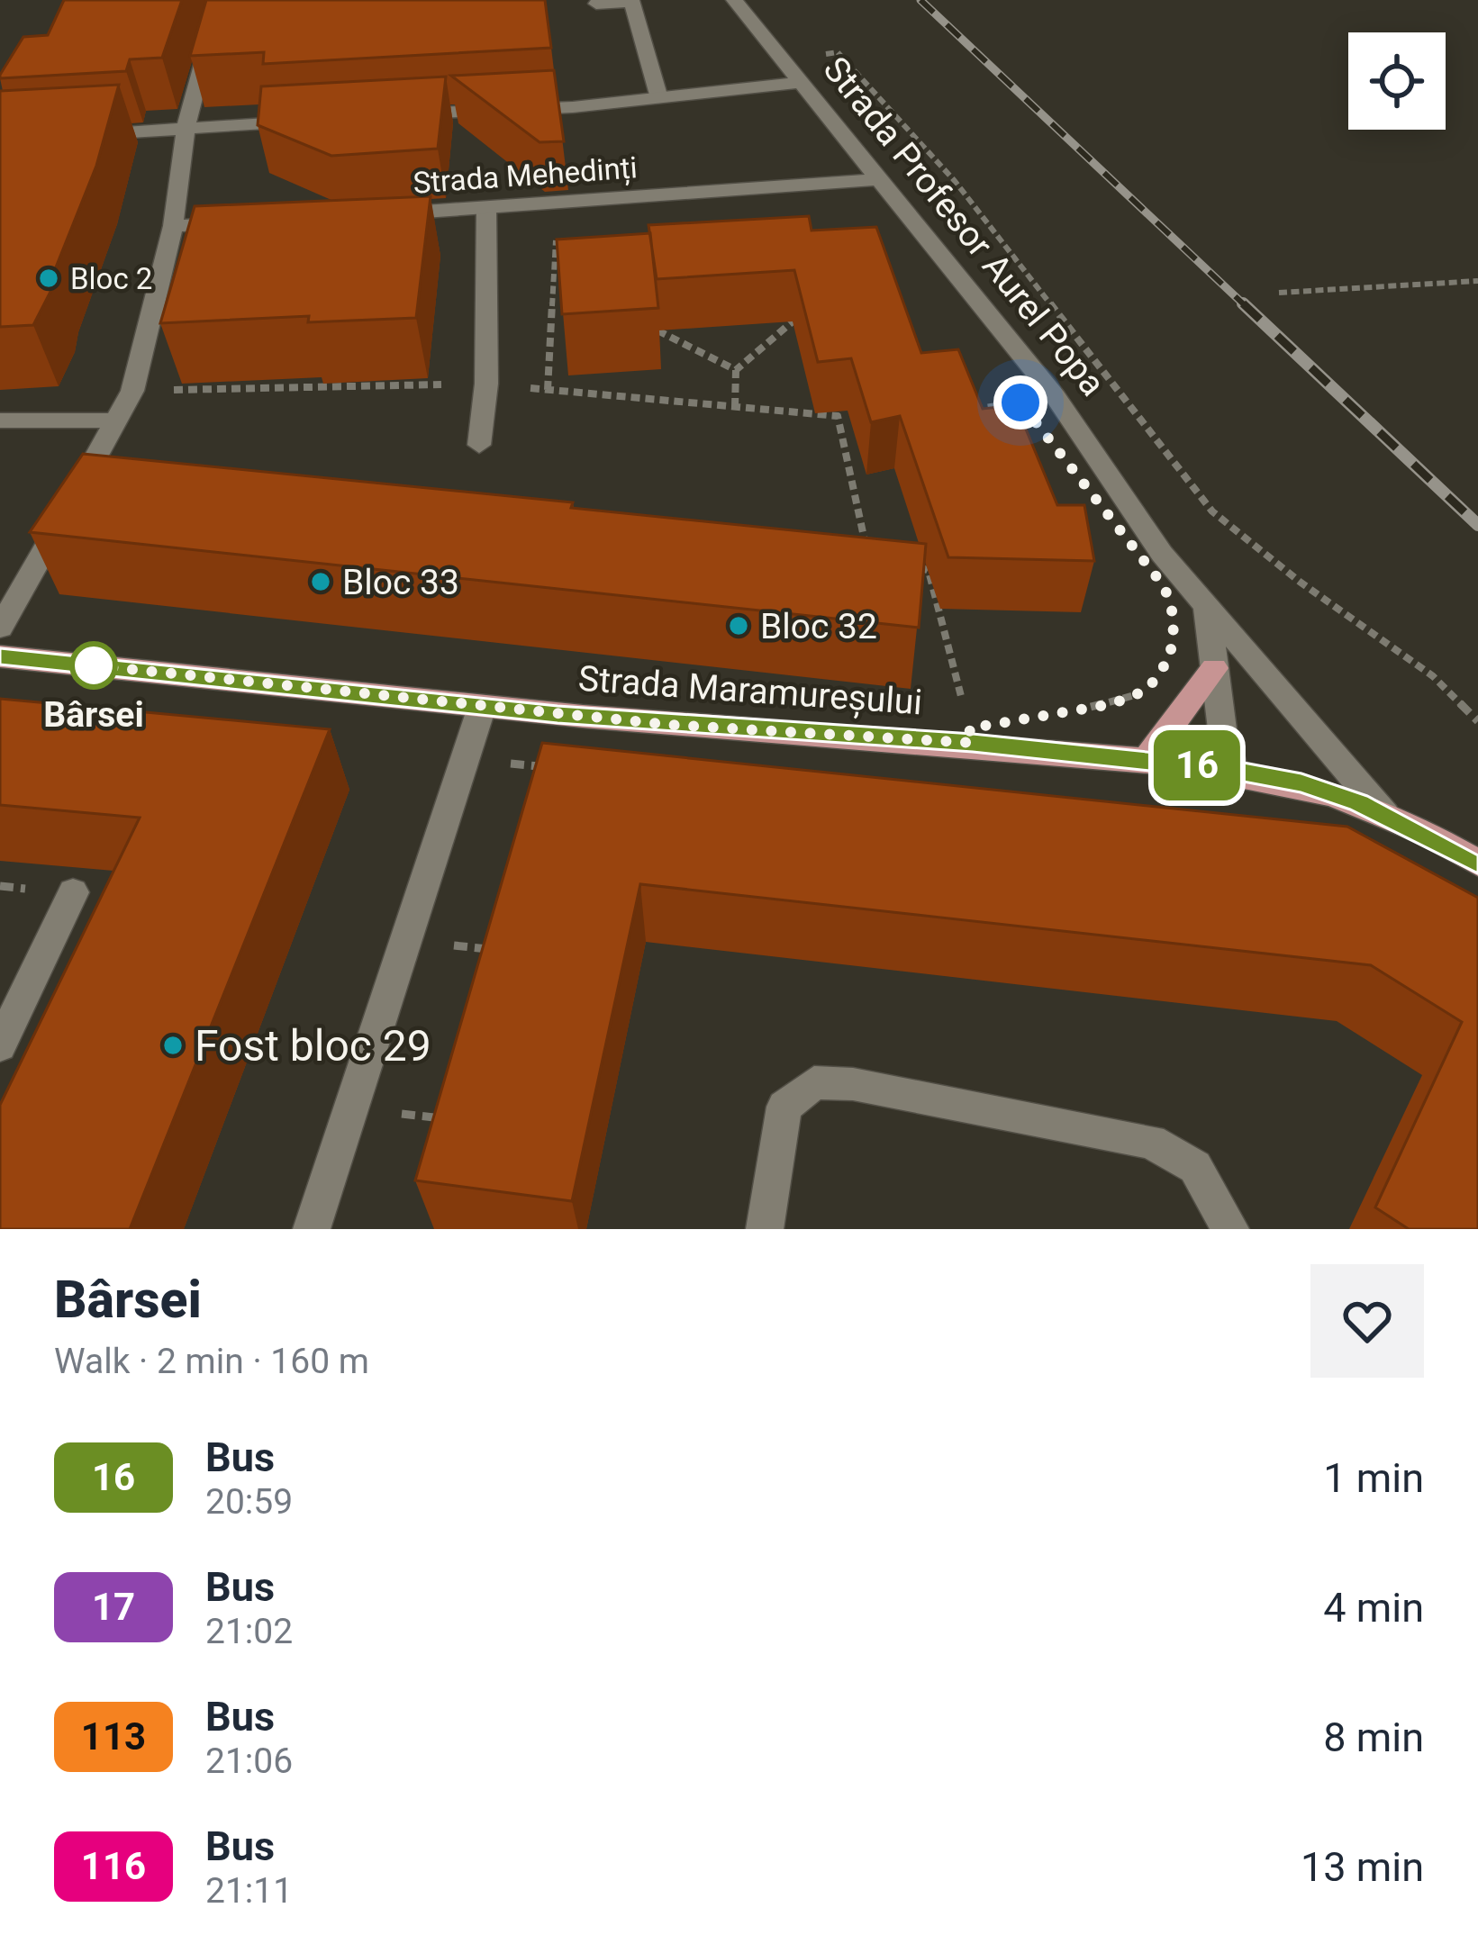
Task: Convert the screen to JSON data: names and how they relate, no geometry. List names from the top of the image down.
{
  "streets": {
    "main road": ["Strada Maramureșului"],
    "street": ["Strada Mehedinți", "Strada Profesor Aurel Popa"]
  },
  "crossings": [
    ["Strada Mehedinți", "Strada Profesor Aurel Popa"],
    ["Strada Profesor Aurel Popa", "Strada Maramureșului"]
  ],
  "places": [
    "Bloc 2",
    "Bloc 33",
    "Bloc 32",
    "Bârsei",
    "Fost bloc 29"
  ],
  "lines": ["bus line 16"],
  "page": {
    "on_map": "16",
    "heading": ["Bârsei", "Walk · 2 min · 160 m"],
    "list": [
      {
        "mark": "16",
        "name": "Bus",
        "note": "20:59",
        "value": "1 min"
      },
      {
        "mark": "17",
        "name": "Bus",
        "note": "21:02",
        "value": "4 min"
      },
      {
        "mark": "113",
        "name": "Bus",
        "note": "21:06",
        "value": "8 min"
      },
      {
        "mark": "116",
        "name": "Bus",
        "note": "21:11",
        "value": "13 min"
      }
    ]
  }
}
